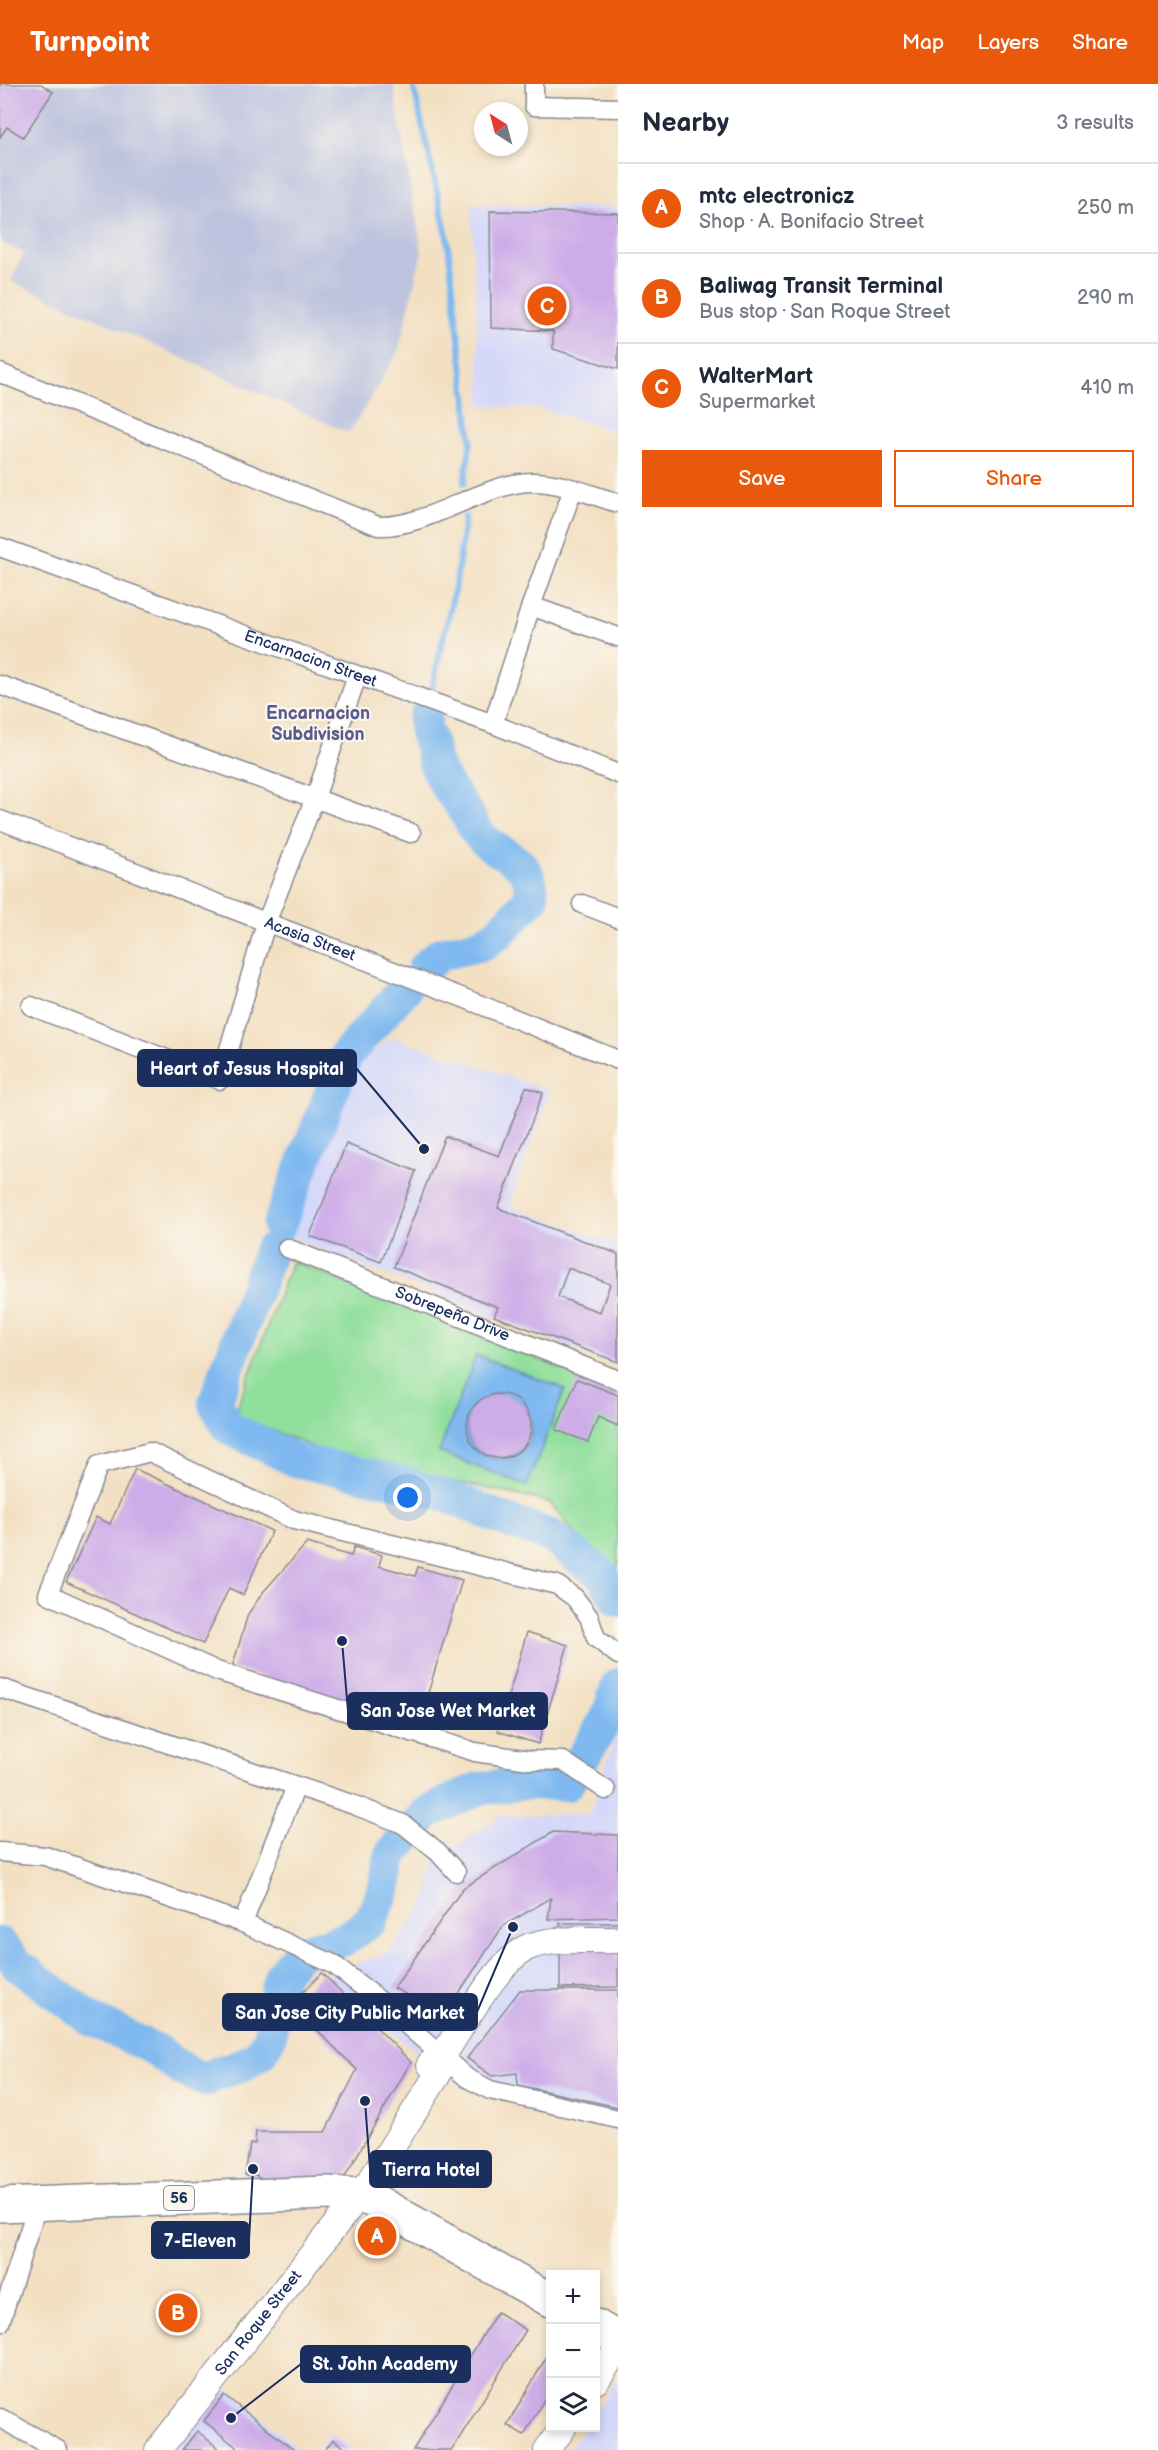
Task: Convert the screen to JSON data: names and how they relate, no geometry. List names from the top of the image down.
{
  "streets": {
    "highway": ["56"],
    "street": [
      "Encarnacion Street",
      "Acasia Street",
      "Sobrepeña Drive",
      "San Roque Street"
    ]
  },
  "crossings": [
    ["56", "San Roque Street"]
  ],
  "districts": ["Encarnacion Subdivision"],
  "places": [
    "Heart of Jesus Hospital",
    "San Jose Wet Market",
    "San Jose City Public Market",
    "Tierra Hotel",
    "7-Eleven",
    "St. John Academy"
  ],
  "north": "top left",
  "page": {
    "header": "Turnpoint",
    "nav": ["Map", "Layers", "Share"],
    "heading": ["Nearby", "3 results"],
    "list": [
      {
        "mark": "A",
        "name": "mtc electronicz",
        "note": "Shop · A. Bonifacio Street",
        "value": "250 m"
      },
      {
        "mark": "B",
        "name": "Baliwag Transit Terminal",
        "note": "Bus stop · San Roque Street",
        "value": "290 m"
      },
      {
        "mark": "C",
        "name": "WalterMart",
        "note": "Supermarket",
        "value": "410 m"
      }
    ],
    "pins": ["C", "A", "B"],
    "buttons": ["Save", "Share"],
    "map_buttons": ["+", "−"]
  }
}
